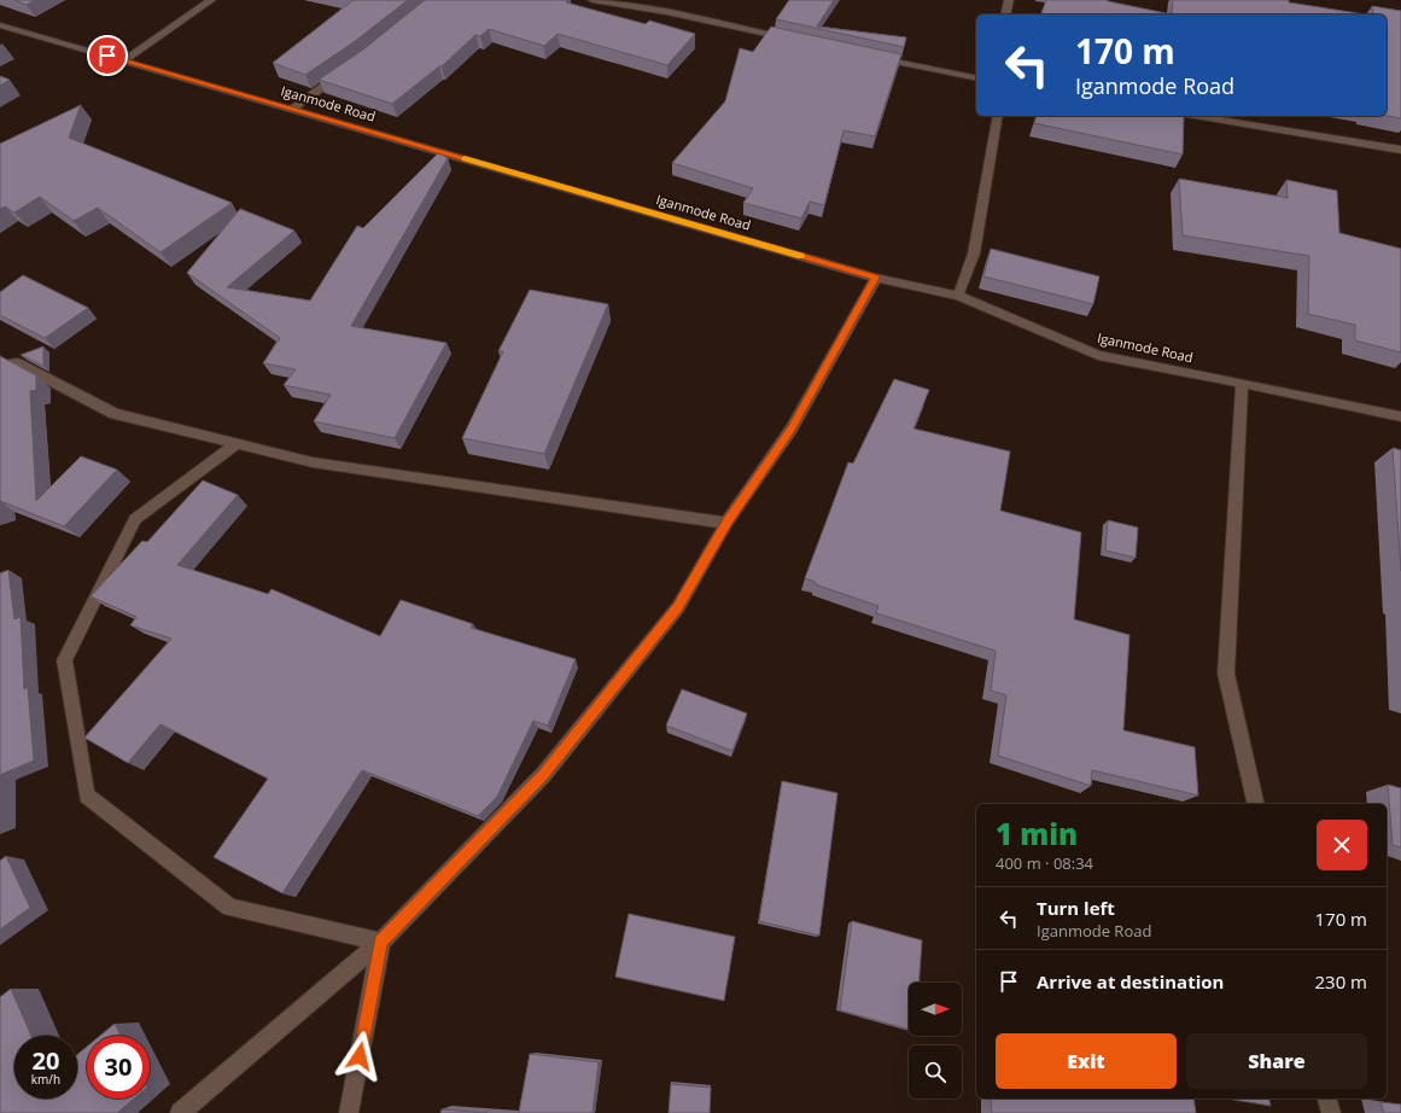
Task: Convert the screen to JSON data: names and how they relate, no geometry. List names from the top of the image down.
{
  "streets": {
    "street": ["Iganmode Road"]
  },
  "north": "right",
  "page": {
    "turn": ["170 m", "Iganmode Road"],
    "heading": ["1 min", "400 m · 08:34"],
    "list": [
      {
        "name": "Turn left",
        "note": "Iganmode Road",
        "value": "170 m"
      },
      {
        "name": "Arrive at destination",
        "value": "230 m"
      }
    ],
    "buttons": ["Exit", "Share"],
    "speed": "20 km/h",
    "limit": "30"
  }
}
